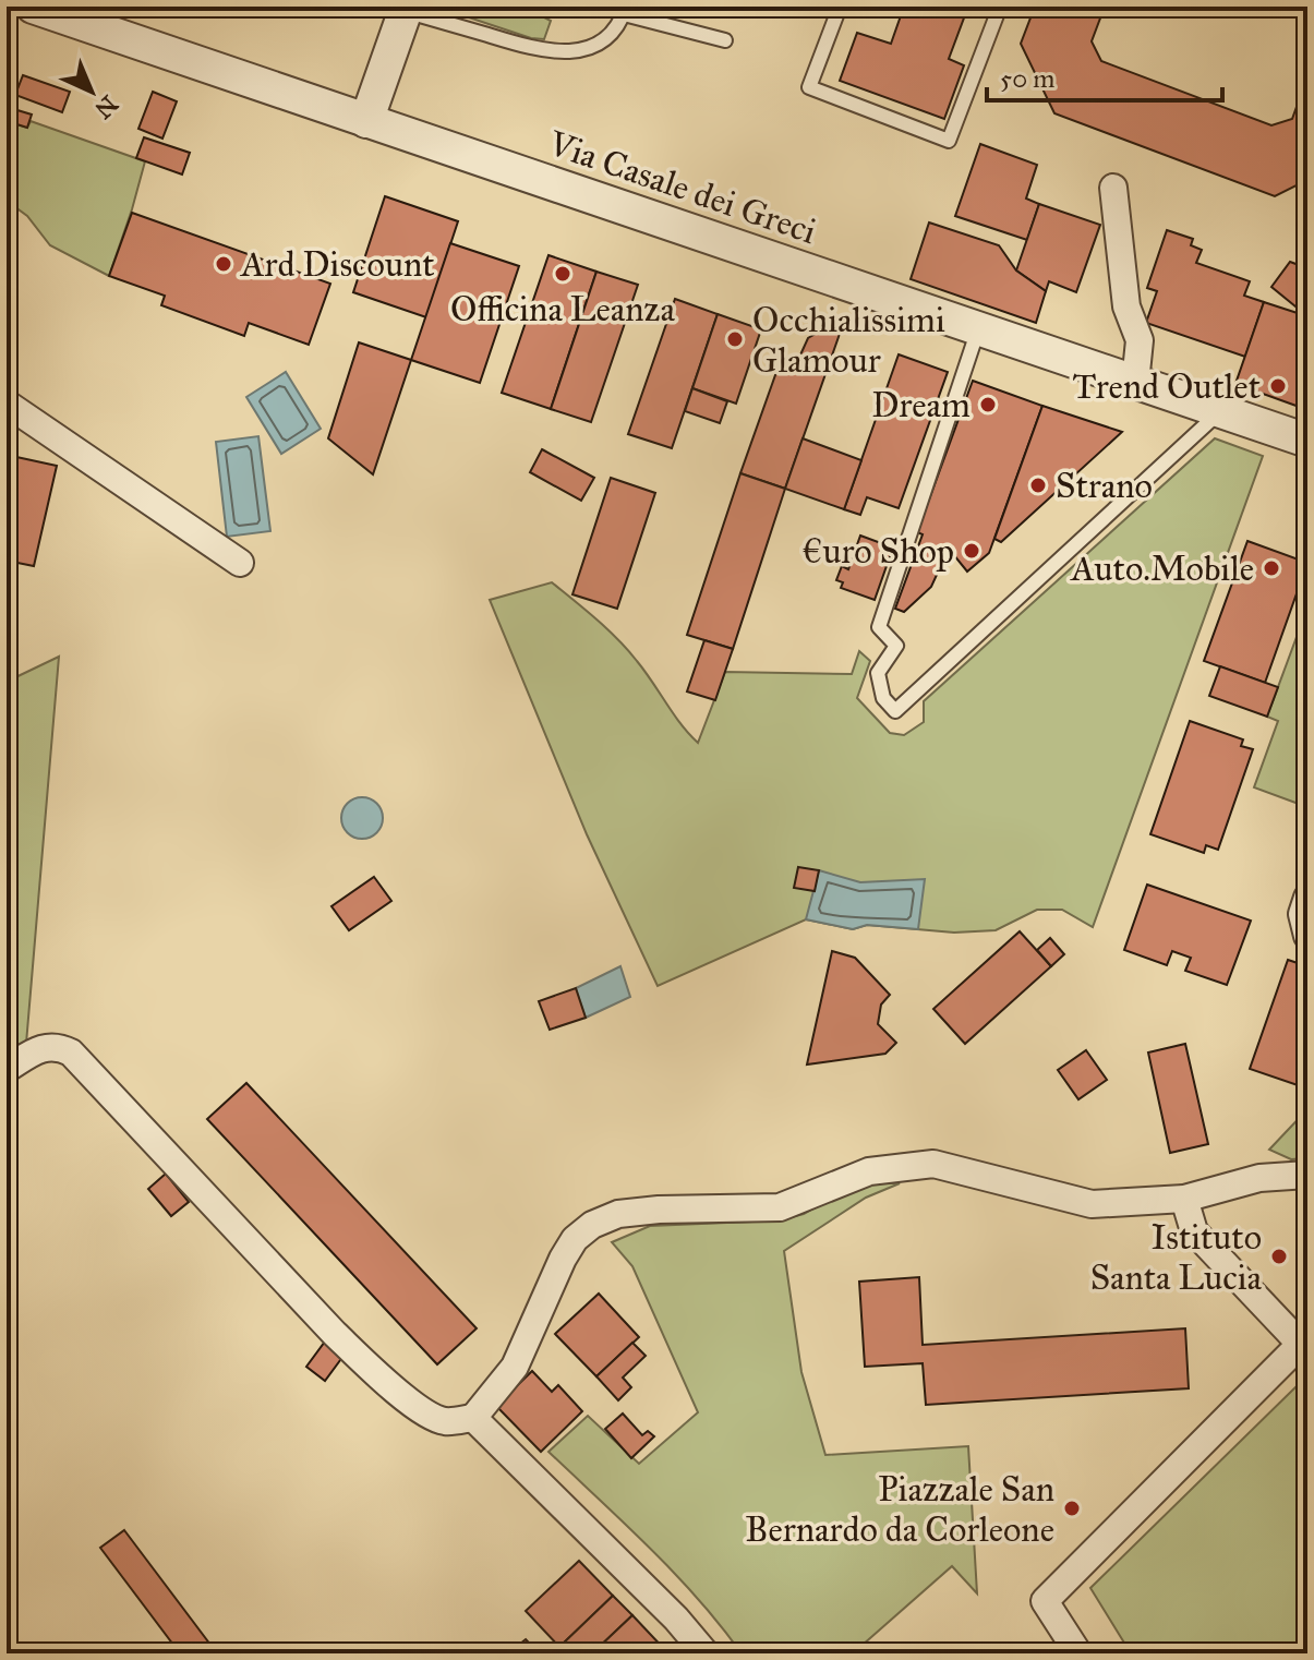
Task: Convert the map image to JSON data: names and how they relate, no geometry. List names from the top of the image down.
{
  "streets": {
    "street": ["Via Casale dei Greci"]
  },
  "places": [
    "Ard Discount",
    "Officina Leanza",
    "Occhialissimi Glamour",
    "Trend Outlet",
    "Dream",
    "Strano",
    "€uro Shop",
    "Auto.Mobile",
    "Istituto Santa Lucia",
    "Piazzale San Bernardo da Corleone"
  ],
  "scale_bar": "50 m",
  "north": "bottom right"
}
